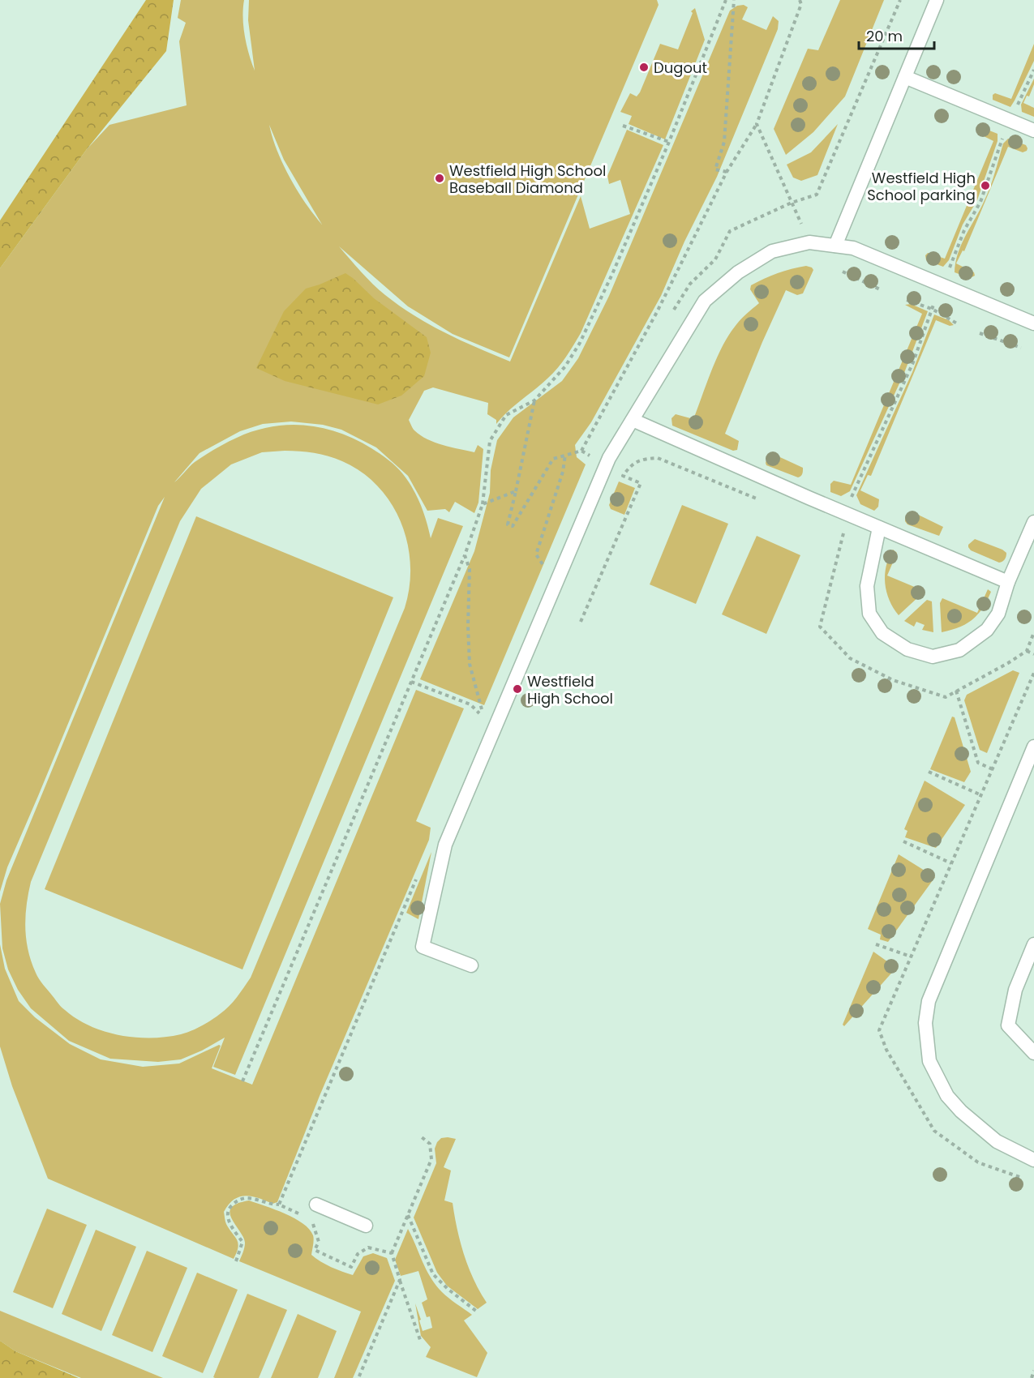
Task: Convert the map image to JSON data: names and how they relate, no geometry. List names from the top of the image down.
{
  "places": [
    "Dugout",
    "Westfield High School Baseball Diamond",
    "Westfield High School parking",
    "Westfield High School"
  ],
  "scale_bar": "20 m"
}
